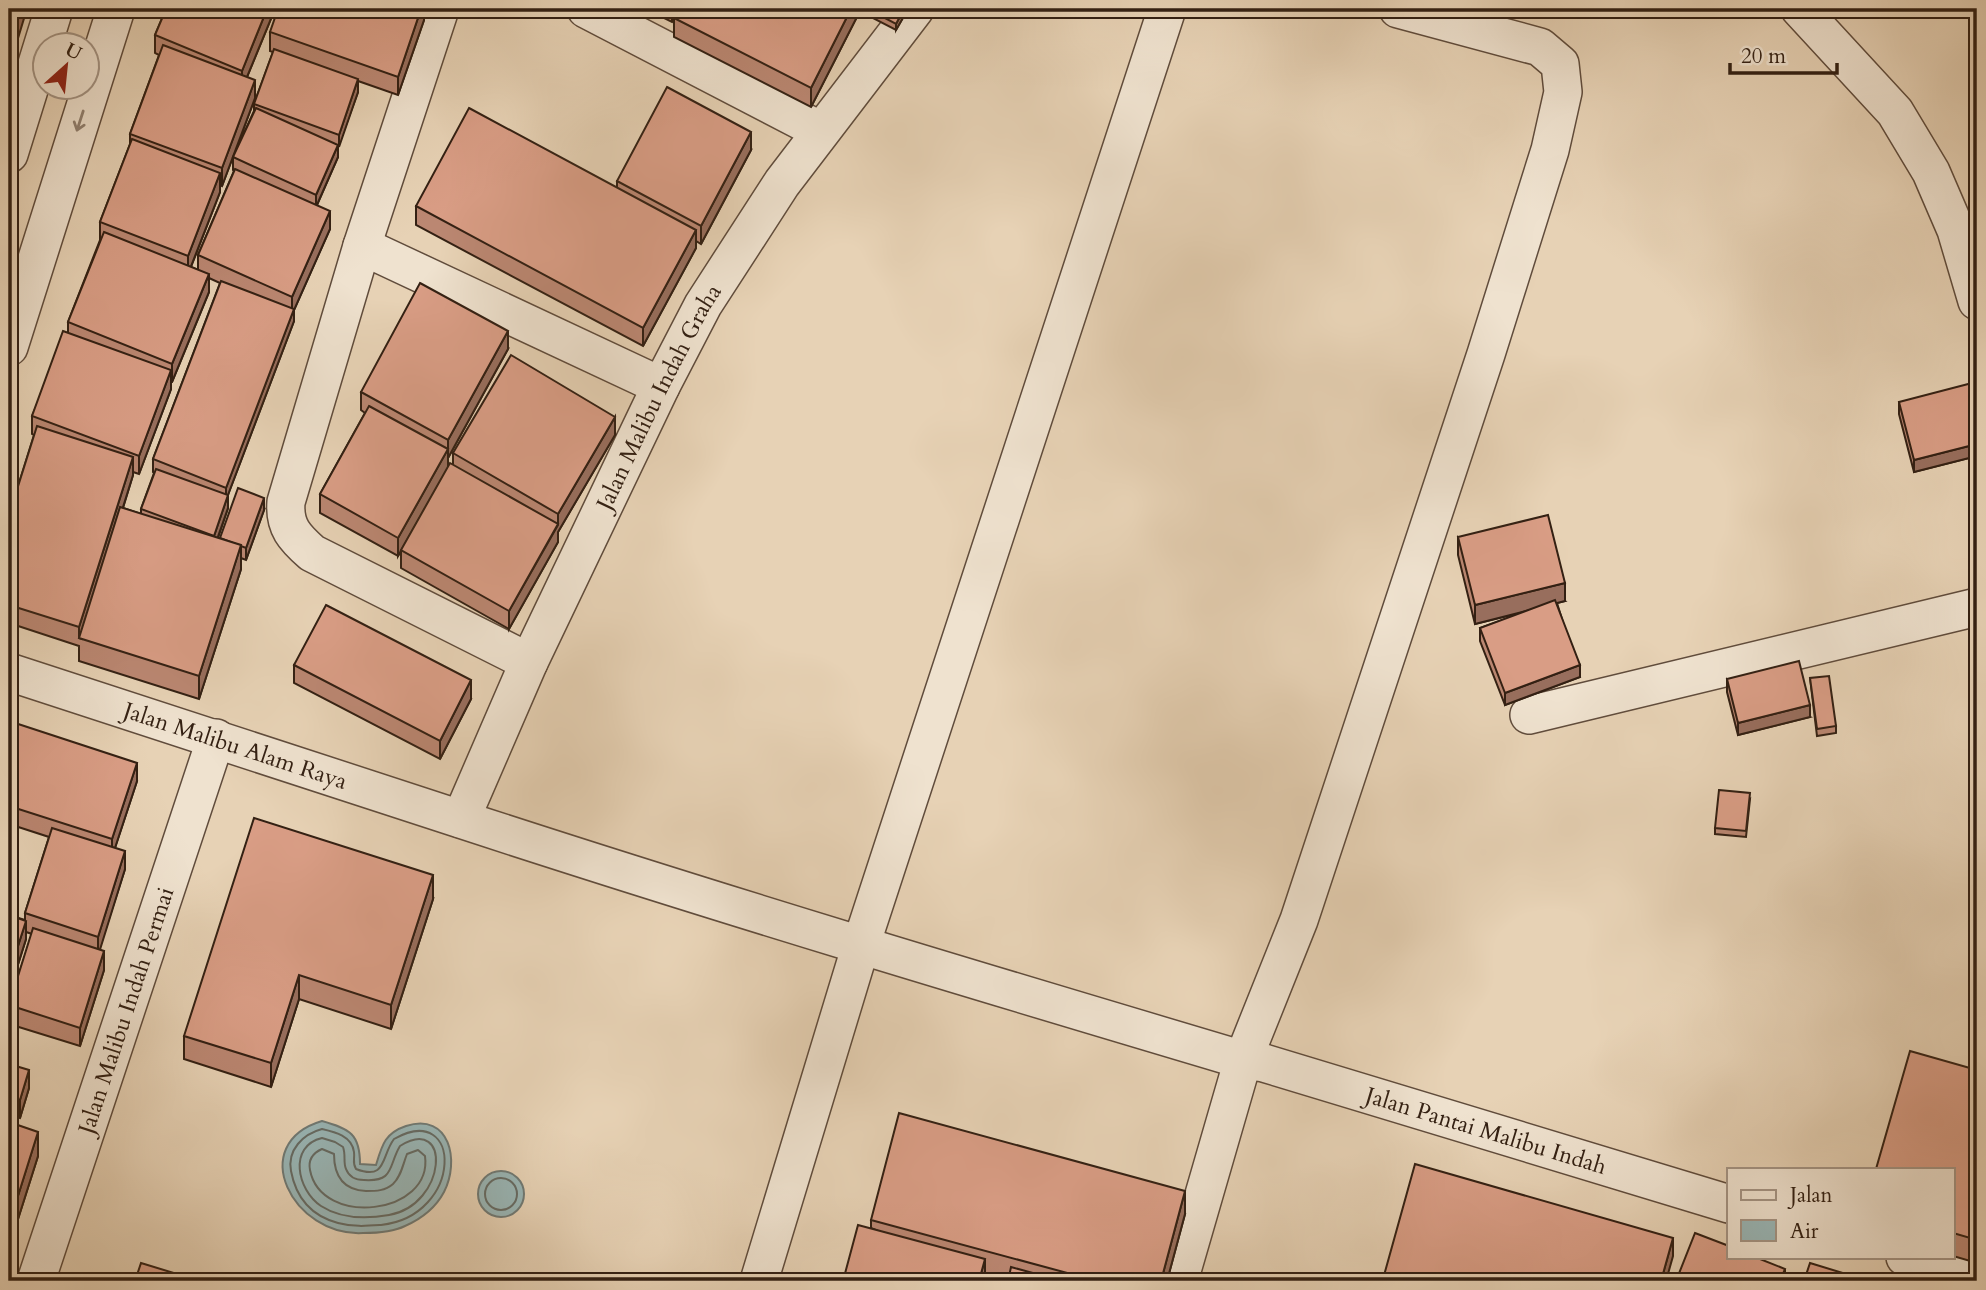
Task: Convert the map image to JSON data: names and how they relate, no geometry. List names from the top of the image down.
{
  "streets": {
    "street": [
      "Jalan Malibu Indah Graha",
      "Jalan Malibu Alam Raya",
      "Jalan Malibu Indah Permai",
      "Jalan Pantai Malibu Indah"
    ]
  },
  "crossings": [
    ["Jalan Malibu Indah Graha", "Jalan Malibu Alam Raya"],
    ["Jalan Malibu Alam Raya", "Jalan Malibu Indah Permai"],
    ["Jalan Malibu Alam Raya", "Jalan Pantai Malibu Indah"]
  ],
  "legend": ["Jalan", "Air"],
  "scale_bar": "20 m",
  "north": "top right"
}
